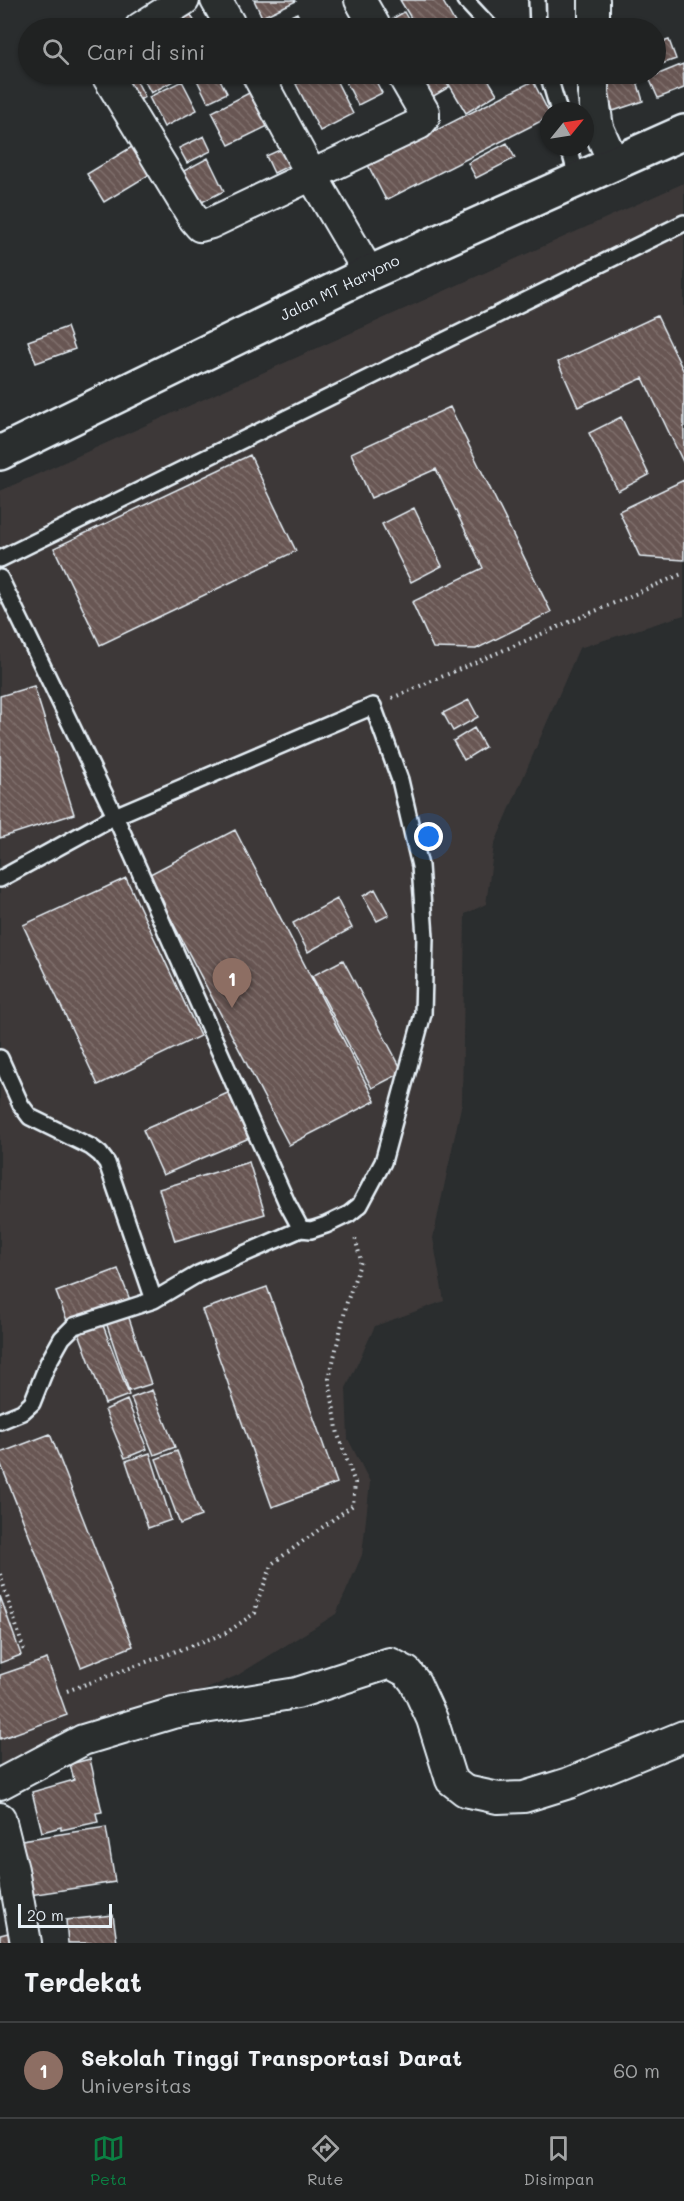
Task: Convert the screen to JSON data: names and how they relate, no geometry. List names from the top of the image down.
{
  "streets": {
    "main road": ["Jalan MT Haryono"]
  },
  "scale_bar": "20 m",
  "north": "top right",
  "page": {
    "search": "Cari di sini",
    "pins": "1",
    "scale": "20 m",
    "heading": "Terdekat",
    "list": [
      {
        "mark": "1",
        "name": "Sekolah Tinggi Transportasi Darat",
        "note": "Universitas",
        "value": "60 m"
      }
    ],
    "nav": ["Peta", "Rute", "Disimpan"]
  }
}
